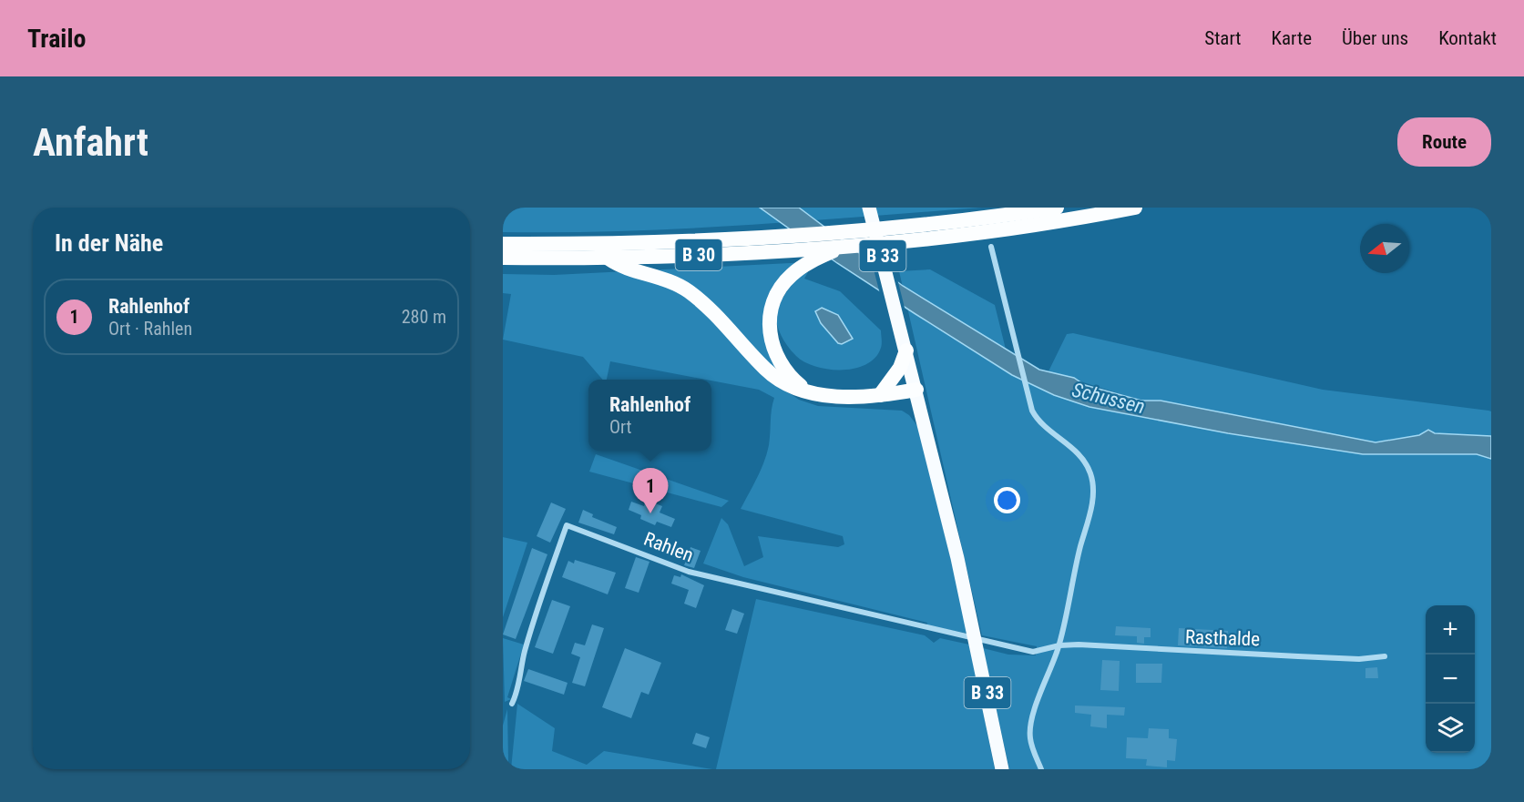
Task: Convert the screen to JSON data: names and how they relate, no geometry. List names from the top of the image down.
{
  "streets": {
    "highway": ["B 30"],
    "main road": ["B 33"],
    "street": ["Rahlen", "Rasthalde"]
  },
  "crossings": [
    ["Rahlen", "Rasthalde"]
  ],
  "water": ["Schussen"],
  "north": "left",
  "page": {
    "header": "Trailo",
    "nav": [
      "Start",
      "Karte",
      "Über uns",
      "Kontakt"
    ],
    "buttons": "Route",
    "title": "Anfahrt",
    "heading": "In der Nähe",
    "list": [
      {
        "mark": "1",
        "name": "Rahlenhof",
        "note": "Ort · Rahlen",
        "value": "280 m"
      }
    ],
    "popup": ["Rahlenhof", "Ort"],
    "pins": "1",
    "map_buttons": ["+", "−"]
  }
}
